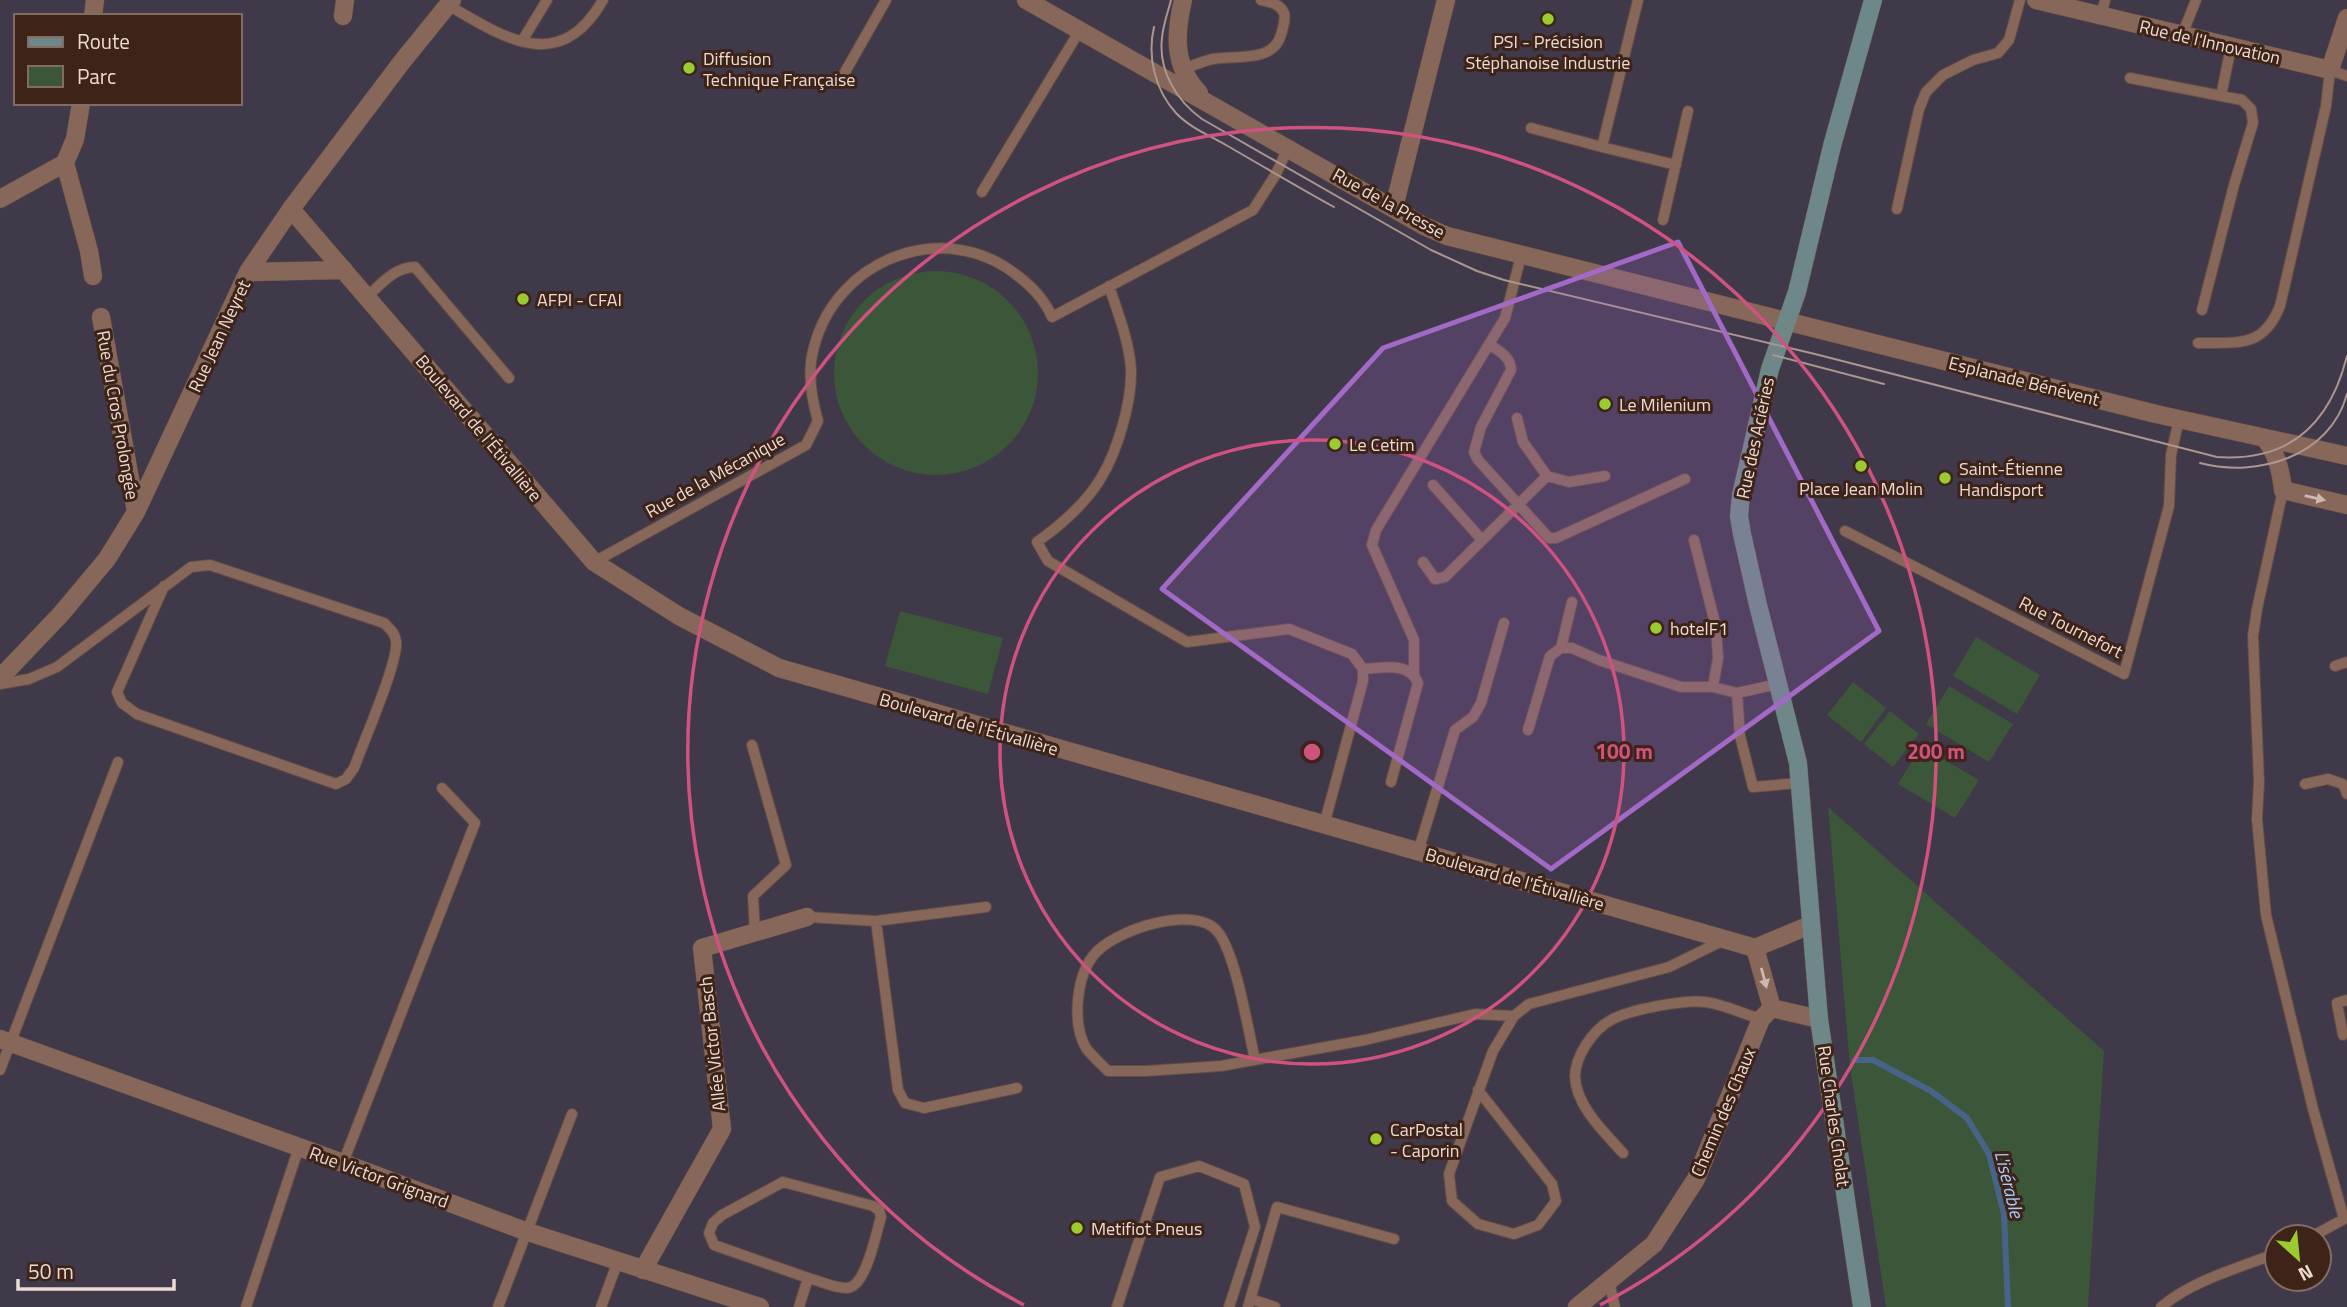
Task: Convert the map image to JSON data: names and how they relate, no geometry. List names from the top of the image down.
{
  "streets": {
    "street": [
      "Rue de l'Innovation",
      "Rue de la Presse",
      "Rue Jean Neyret",
      "Esplanade Bénévent",
      "Rue du Cros Prolongée",
      "Boulevard de l'Étivallière",
      "Rue des Aciéries",
      "Allée Victor Basch",
      "Chemin des Chaux",
      "Rue Charles Cholat",
      "Rue Victor Grignard"
    ],
    "lane": ["Rue de la Mécanique", "Rue Tournefort"]
  },
  "crossings": [
    ["Rue de la Presse", "Esplanade Bénévent"],
    ["Rue de la Presse", "Rue des Aciéries"],
    ["Rue de la Presse", "Rue de la Mécanique"],
    ["Rue Jean Neyret", "Rue du Cros Prolongée"],
    ["Rue Jean Neyret", "Boulevard de l'Étivallière"],
    ["Esplanade Bénévent", "Rue des Aciéries"],
    ["Esplanade Bénévent", "Rue Tournefort"],
    ["Boulevard de l'Étivallière", "Rue de la Mécanique"],
    ["Rue des Aciéries", "Rue Charles Cholat"],
    ["Allée Victor Basch", "Rue Victor Grignard"]
  ],
  "water": ["L'isérable"],
  "places": [
    "PSI - Précision Stéphanoise Industrie",
    "Diffusion Technique Française",
    "AFPI - CFAI",
    "Le Milenium",
    "Le Cetim",
    "Place Jean Molin",
    "Saint-Étienne Handisport",
    "hotelF1",
    "CarPostal - Caporin",
    "Metifiot Pneus"
  ],
  "legend": ["Route", "Parc"],
  "scale_bar": "50 m",
  "north": "bottom right",
  "rings": ["100 m", "200 m"]
}
